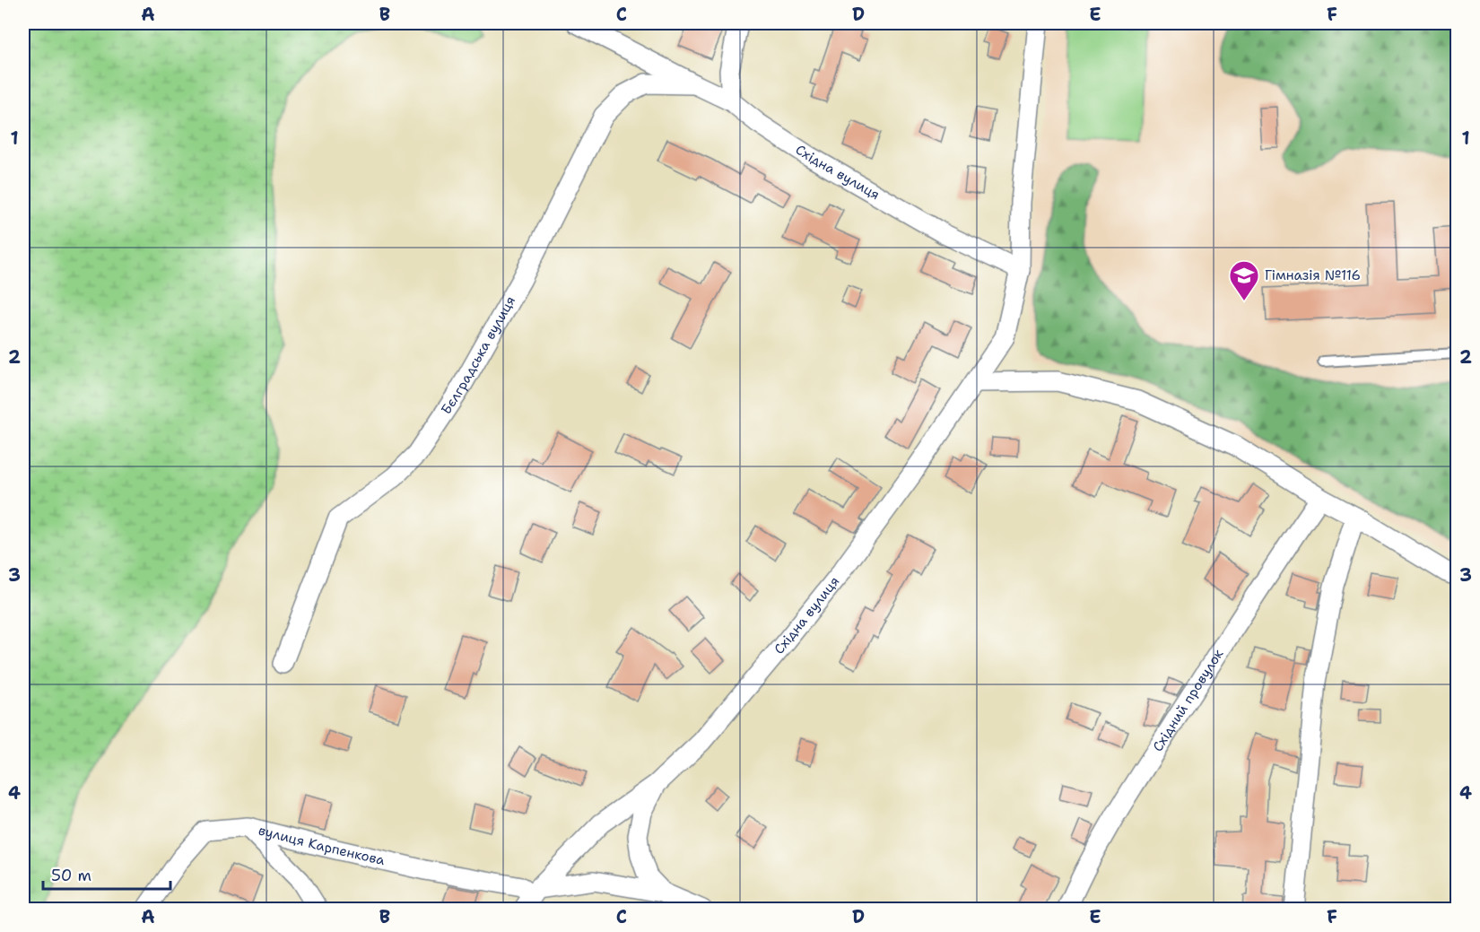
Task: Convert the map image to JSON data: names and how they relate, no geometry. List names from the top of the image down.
{
  "streets": {
    "street": [
      "Східна вулиця",
      "Бєлградська вулиця",
      "Східний провулок",
      "вулиця Карпенкова"
    ]
  },
  "crossings": [
    ["Східна вулиця", "Бєлградська вулиця"],
    ["Східна вулиця", "вулиця Карпенкова"]
  ],
  "places": {
    "school or university": ["Гімназія №116"]
  },
  "scale_bar": "50 m",
  "grid": {
    "columns": [
      "A",
      "B",
      "C",
      "D",
      "E",
      "F"
    ],
    "rows": [
      "1",
      "2",
      "3",
      "4"
    ]
  }
}
